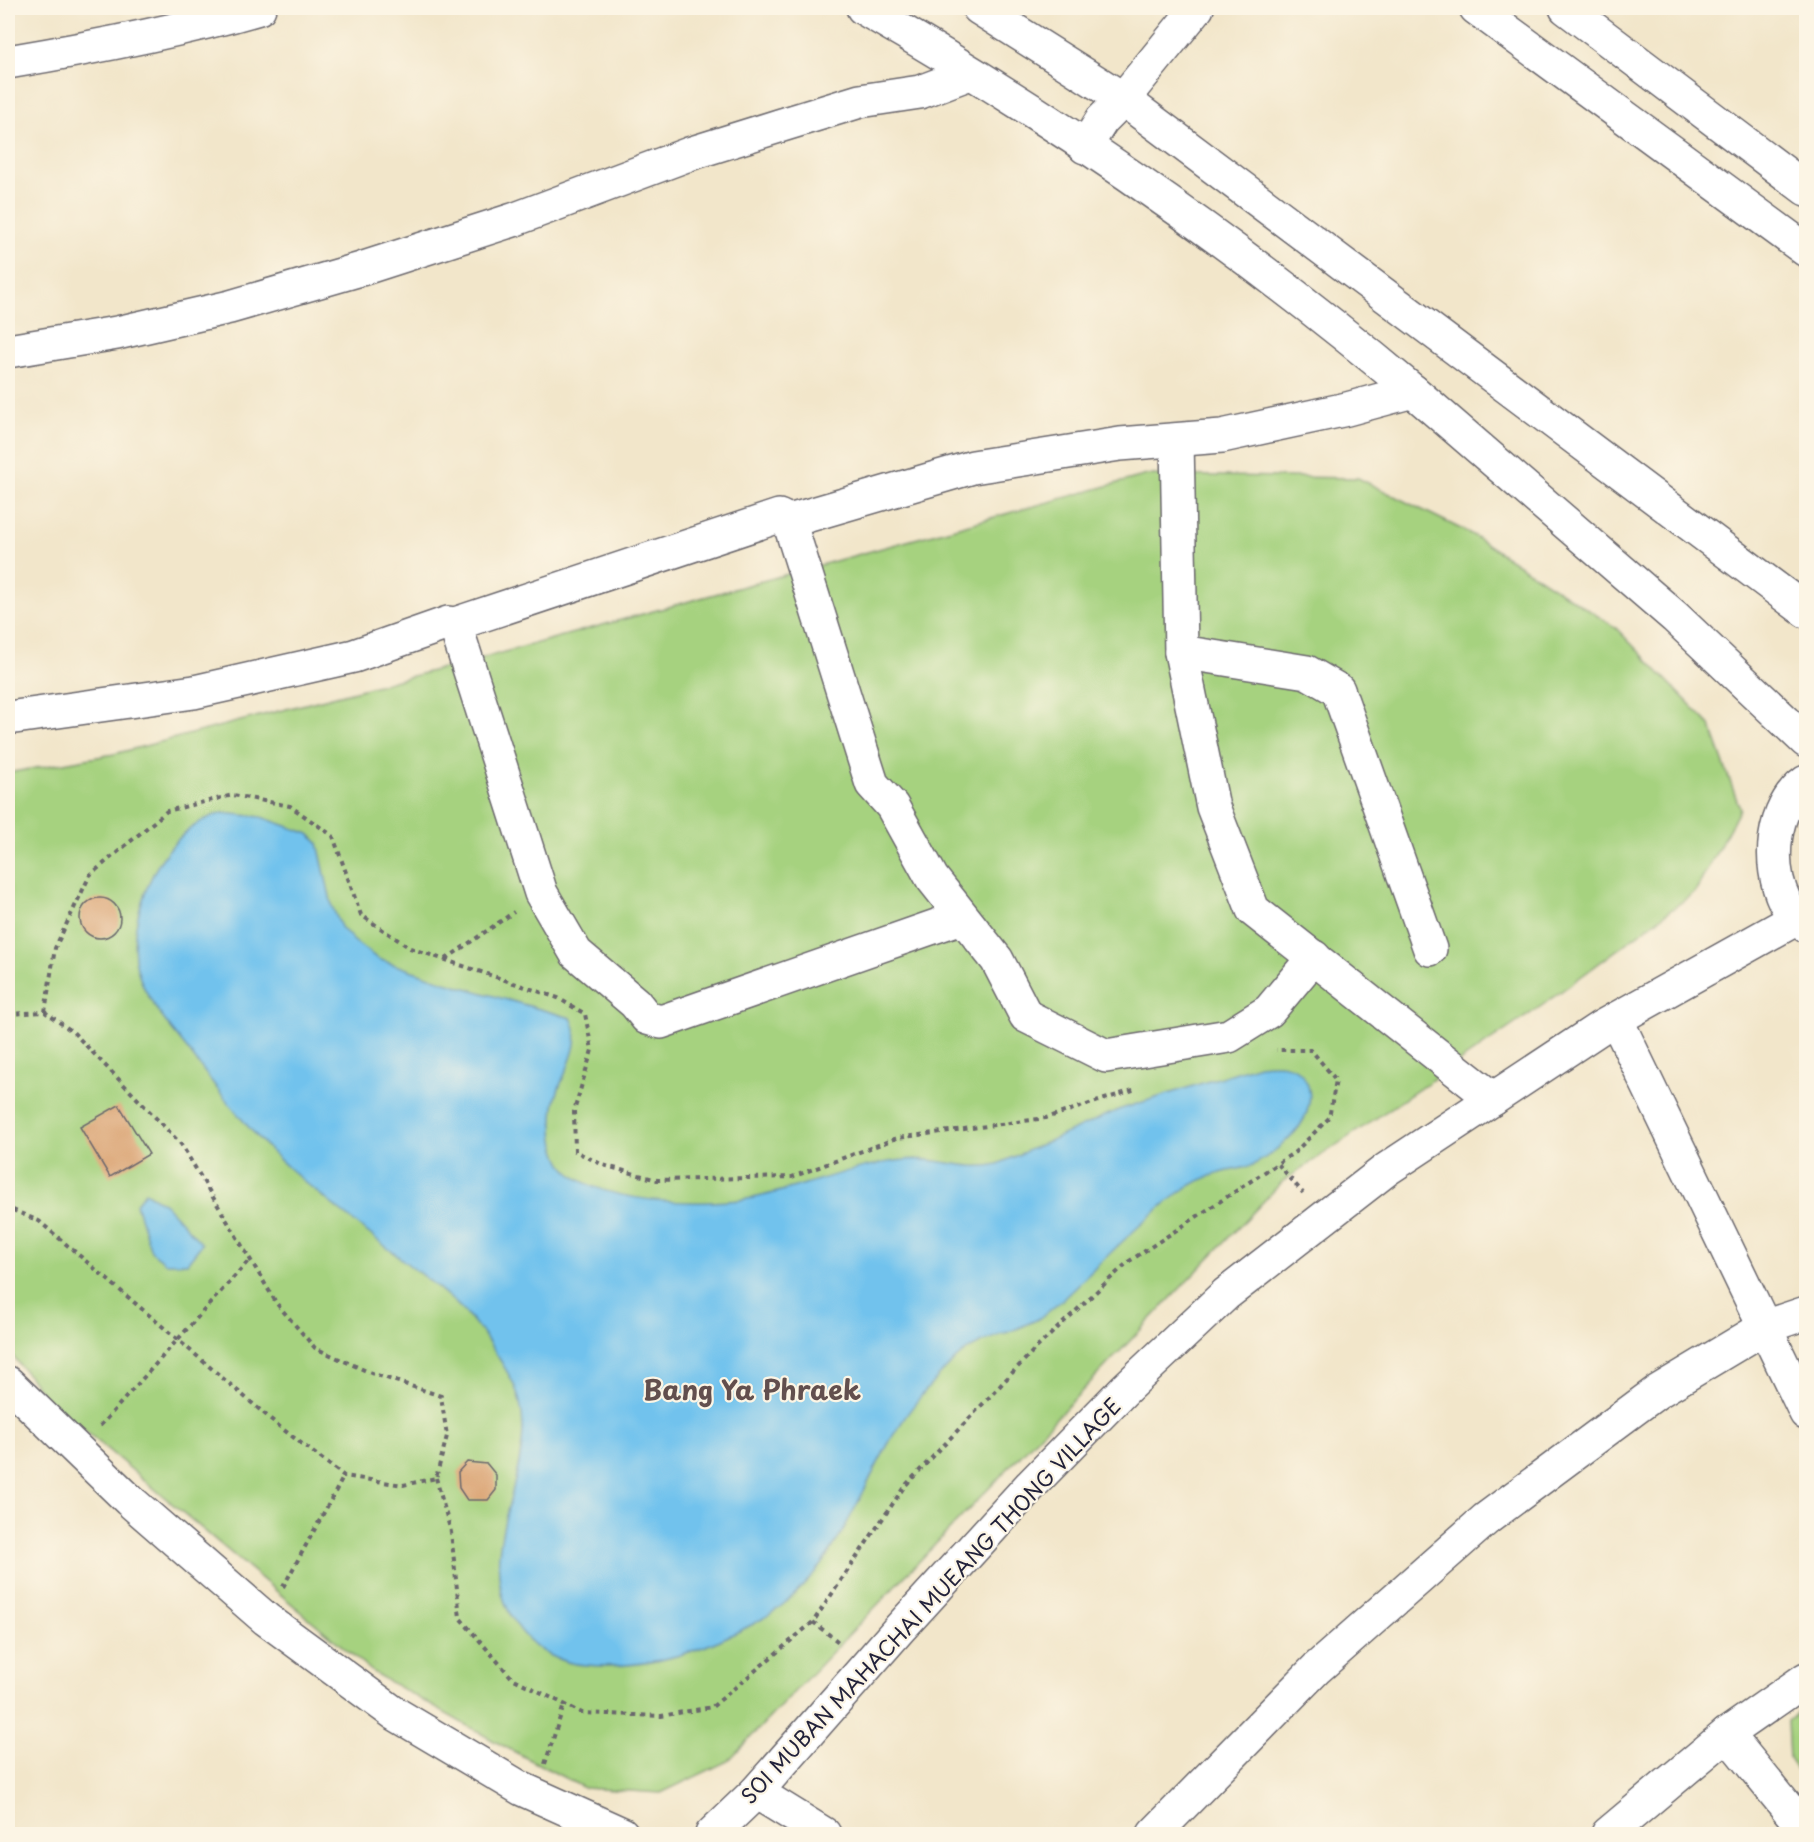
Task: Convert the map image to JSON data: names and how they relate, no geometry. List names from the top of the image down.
{
  "streets": {
    "street": ["SOI MUBAN MAHACHAI MUEANG THONG VILLAGE"]
  },
  "districts": ["Bang Ya Phraek"]
}
